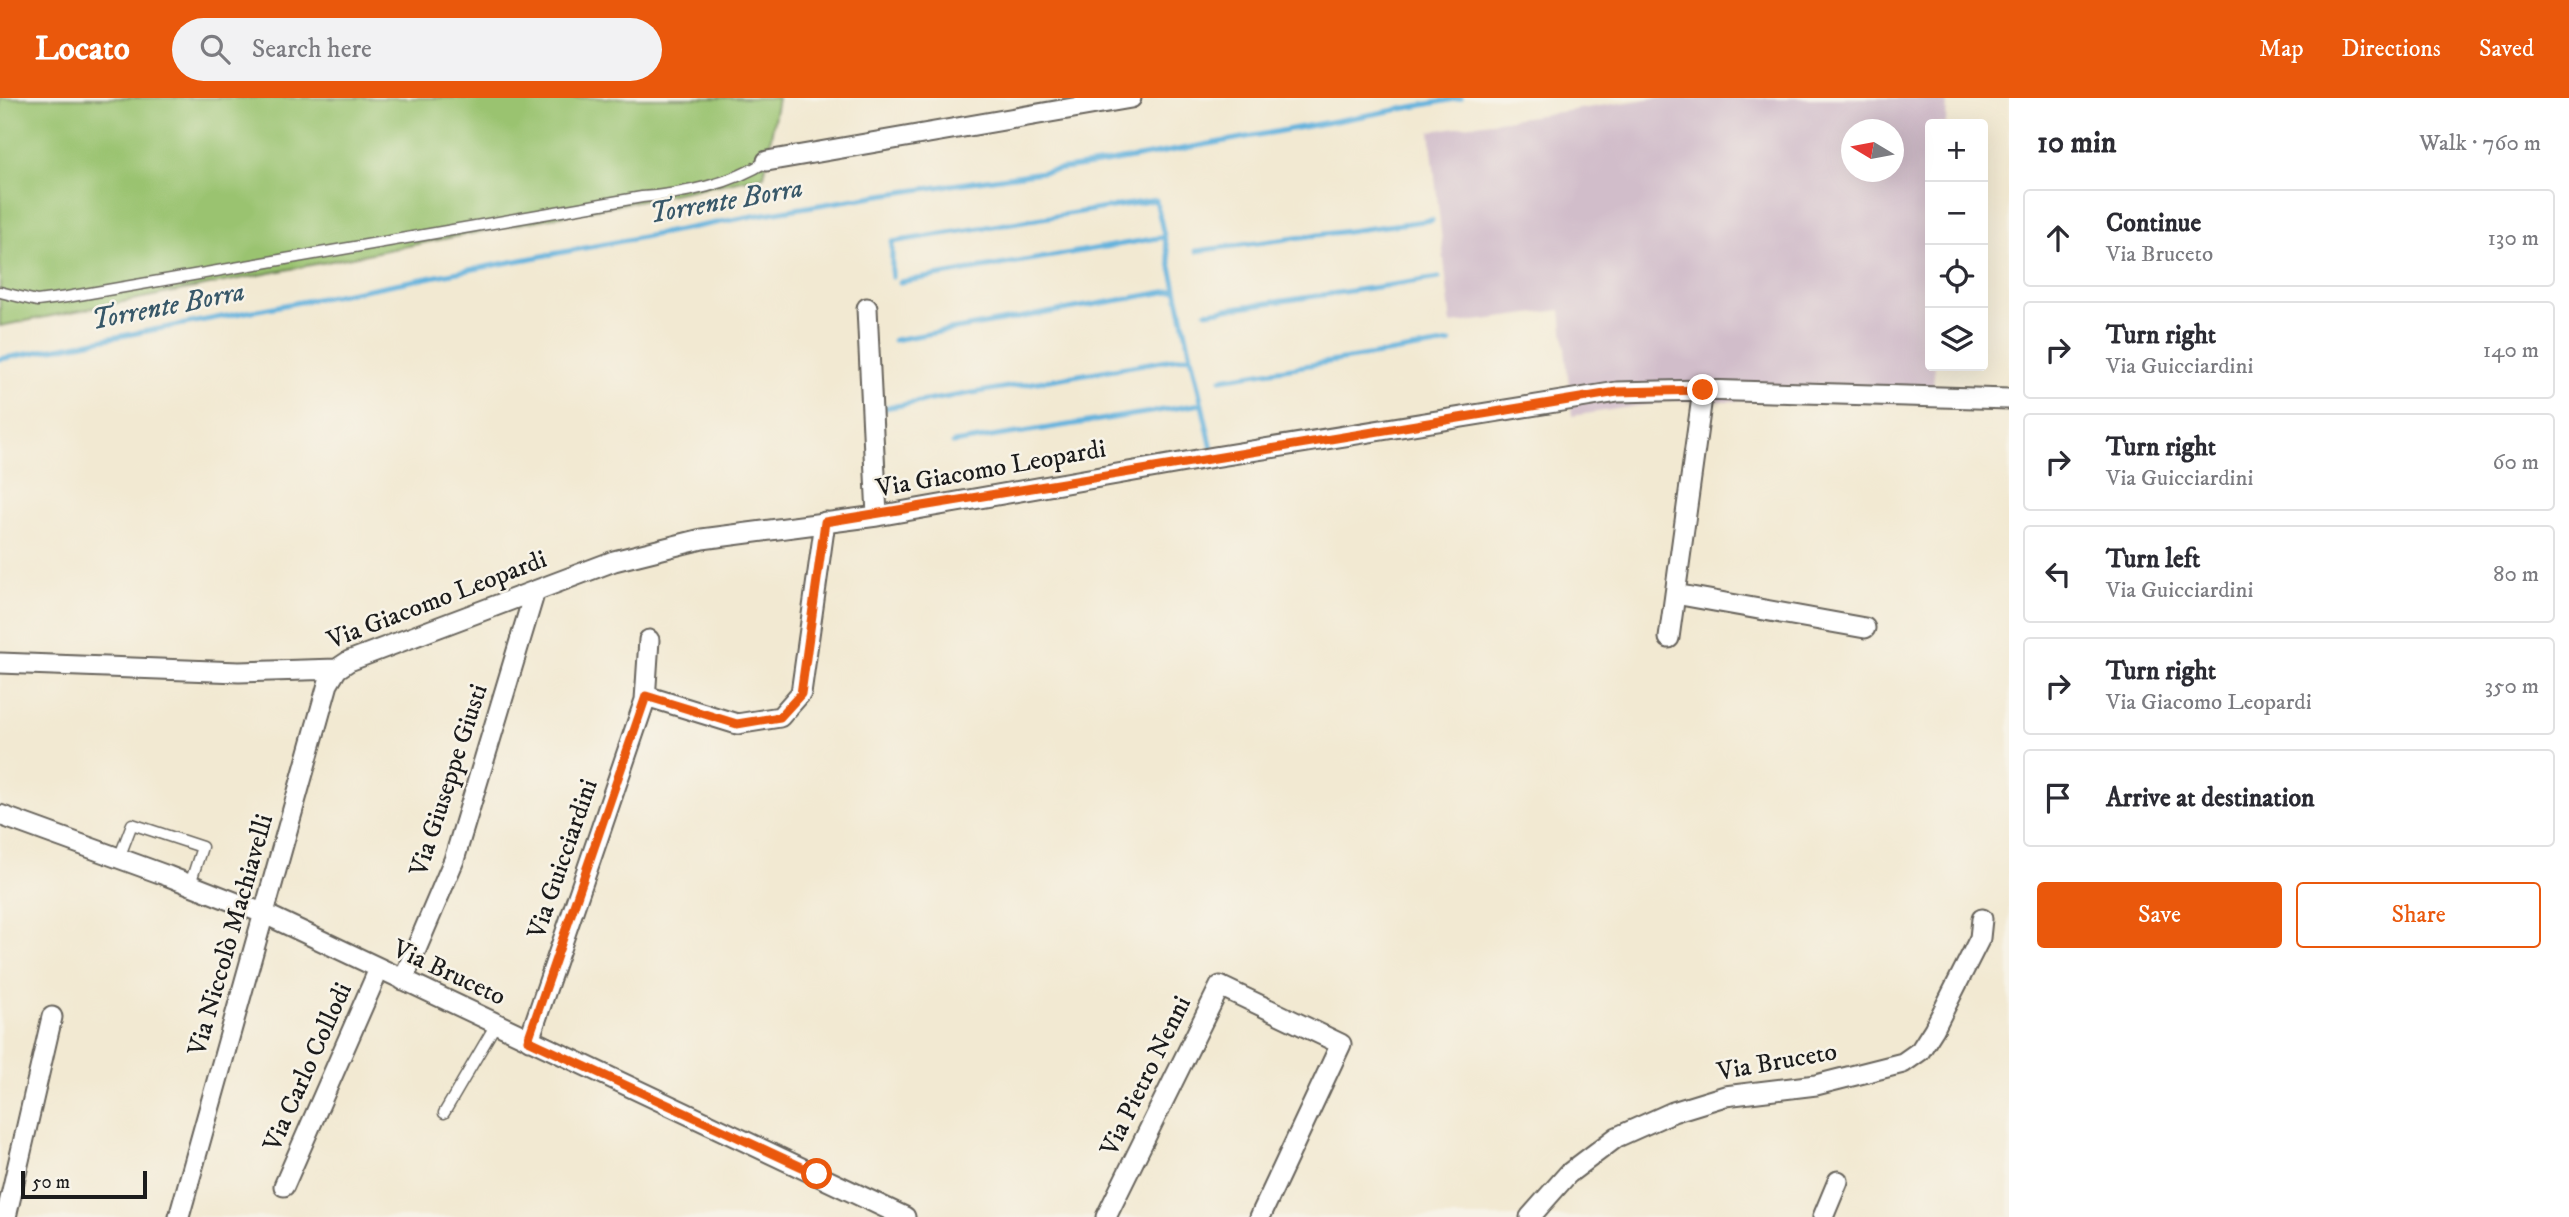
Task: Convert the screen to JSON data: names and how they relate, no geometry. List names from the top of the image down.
{
  "streets": {
    "street": [
      "Via Giacomo Leopardi",
      "Via Giuseppe Giusti",
      "Via Guicciardini",
      "Via Niccolò Machiavelli",
      "Via Bruceto",
      "Via Carlo Collodi",
      "Via Pietro Nenni"
    ]
  },
  "crossings": [
    ["Via Giacomo Leopardi", "Via Giuseppe Giusti"],
    ["Via Giacomo Leopardi", "Via Niccolò Machiavelli"],
    ["Via Giuseppe Giusti", "Via Bruceto"],
    ["Via Guicciardini", "Via Bruceto"],
    ["Via Niccolò Machiavelli", "Via Bruceto"],
    ["Via Bruceto", "Via Carlo Collodi"]
  ],
  "water": ["Torrente Borra"],
  "scale_bar": "50 m",
  "north": "left",
  "page": {
    "header": "Locato",
    "search": "Search here",
    "nav": ["Map", "Directions", "Saved"],
    "heading": ["10 min", "Walk · 760 m"],
    "map_buttons": ["+", "−"],
    "list": [
      ["Continue", "Via Bruceto", "130 m"],
      ["Turn right", "Via Guicciardini", "140 m"],
      ["Turn right", "Via Guicciardini", "60 m"],
      ["Turn left", "Via Guicciardini", "80 m"],
      ["Turn right", "Via Giacomo Leopardi", "350 m"],
      "Arrive at destination"
    ],
    "buttons": ["Save", "Share"],
    "scale": "50 m"
  }
}
